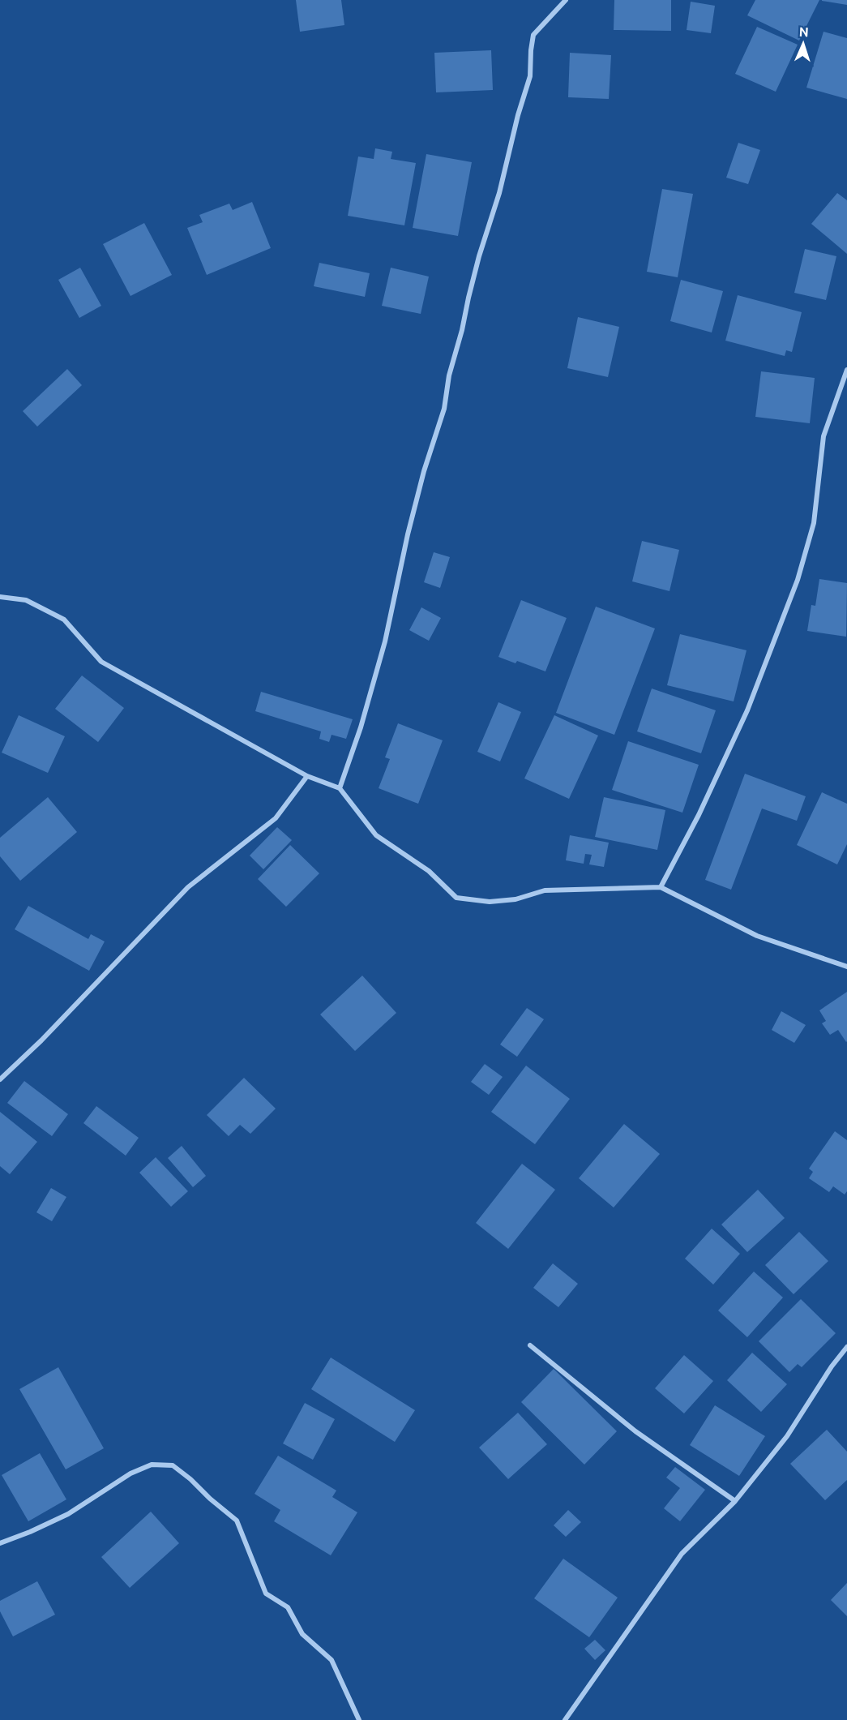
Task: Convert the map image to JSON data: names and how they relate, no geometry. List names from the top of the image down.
{
  "north": "top"
}
